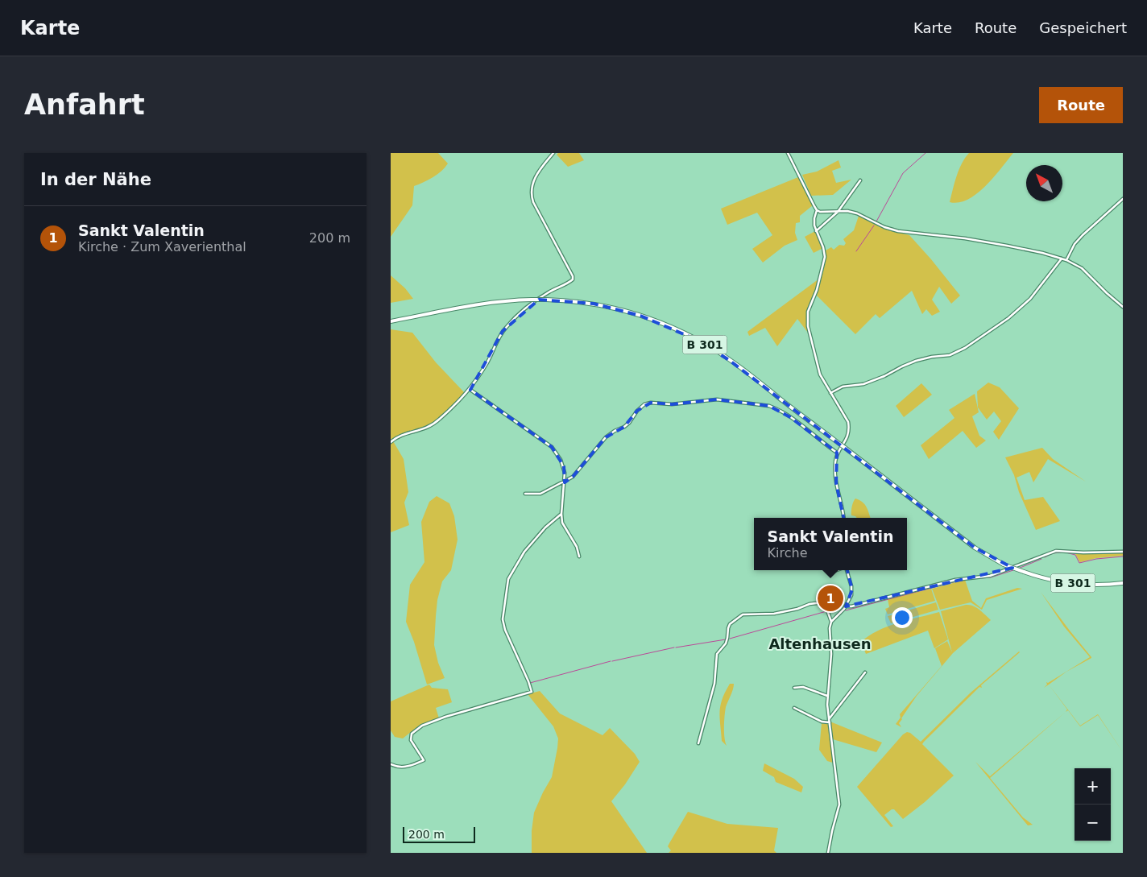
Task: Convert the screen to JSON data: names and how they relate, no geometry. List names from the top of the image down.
{
  "streets": {
    "main road": ["B 301"]
  },
  "districts": ["Altenhausen"],
  "scale_bar": "200 m",
  "north": "top left",
  "page": {
    "header": "Karte",
    "nav": ["Karte", "Route", "Gespeichert"],
    "buttons": "Route",
    "title": "Anfahrt",
    "heading": "In der Nähe",
    "list": [
      {
        "mark": "1",
        "name": "Sankt Valentin",
        "note": "Kirche · Zum Xaverienthal",
        "value": "200 m"
      }
    ],
    "popup": ["Sankt Valentin", "Kirche"],
    "pins": "1",
    "map_buttons": ["+", "−"],
    "scale": "200 m"
  }
}
